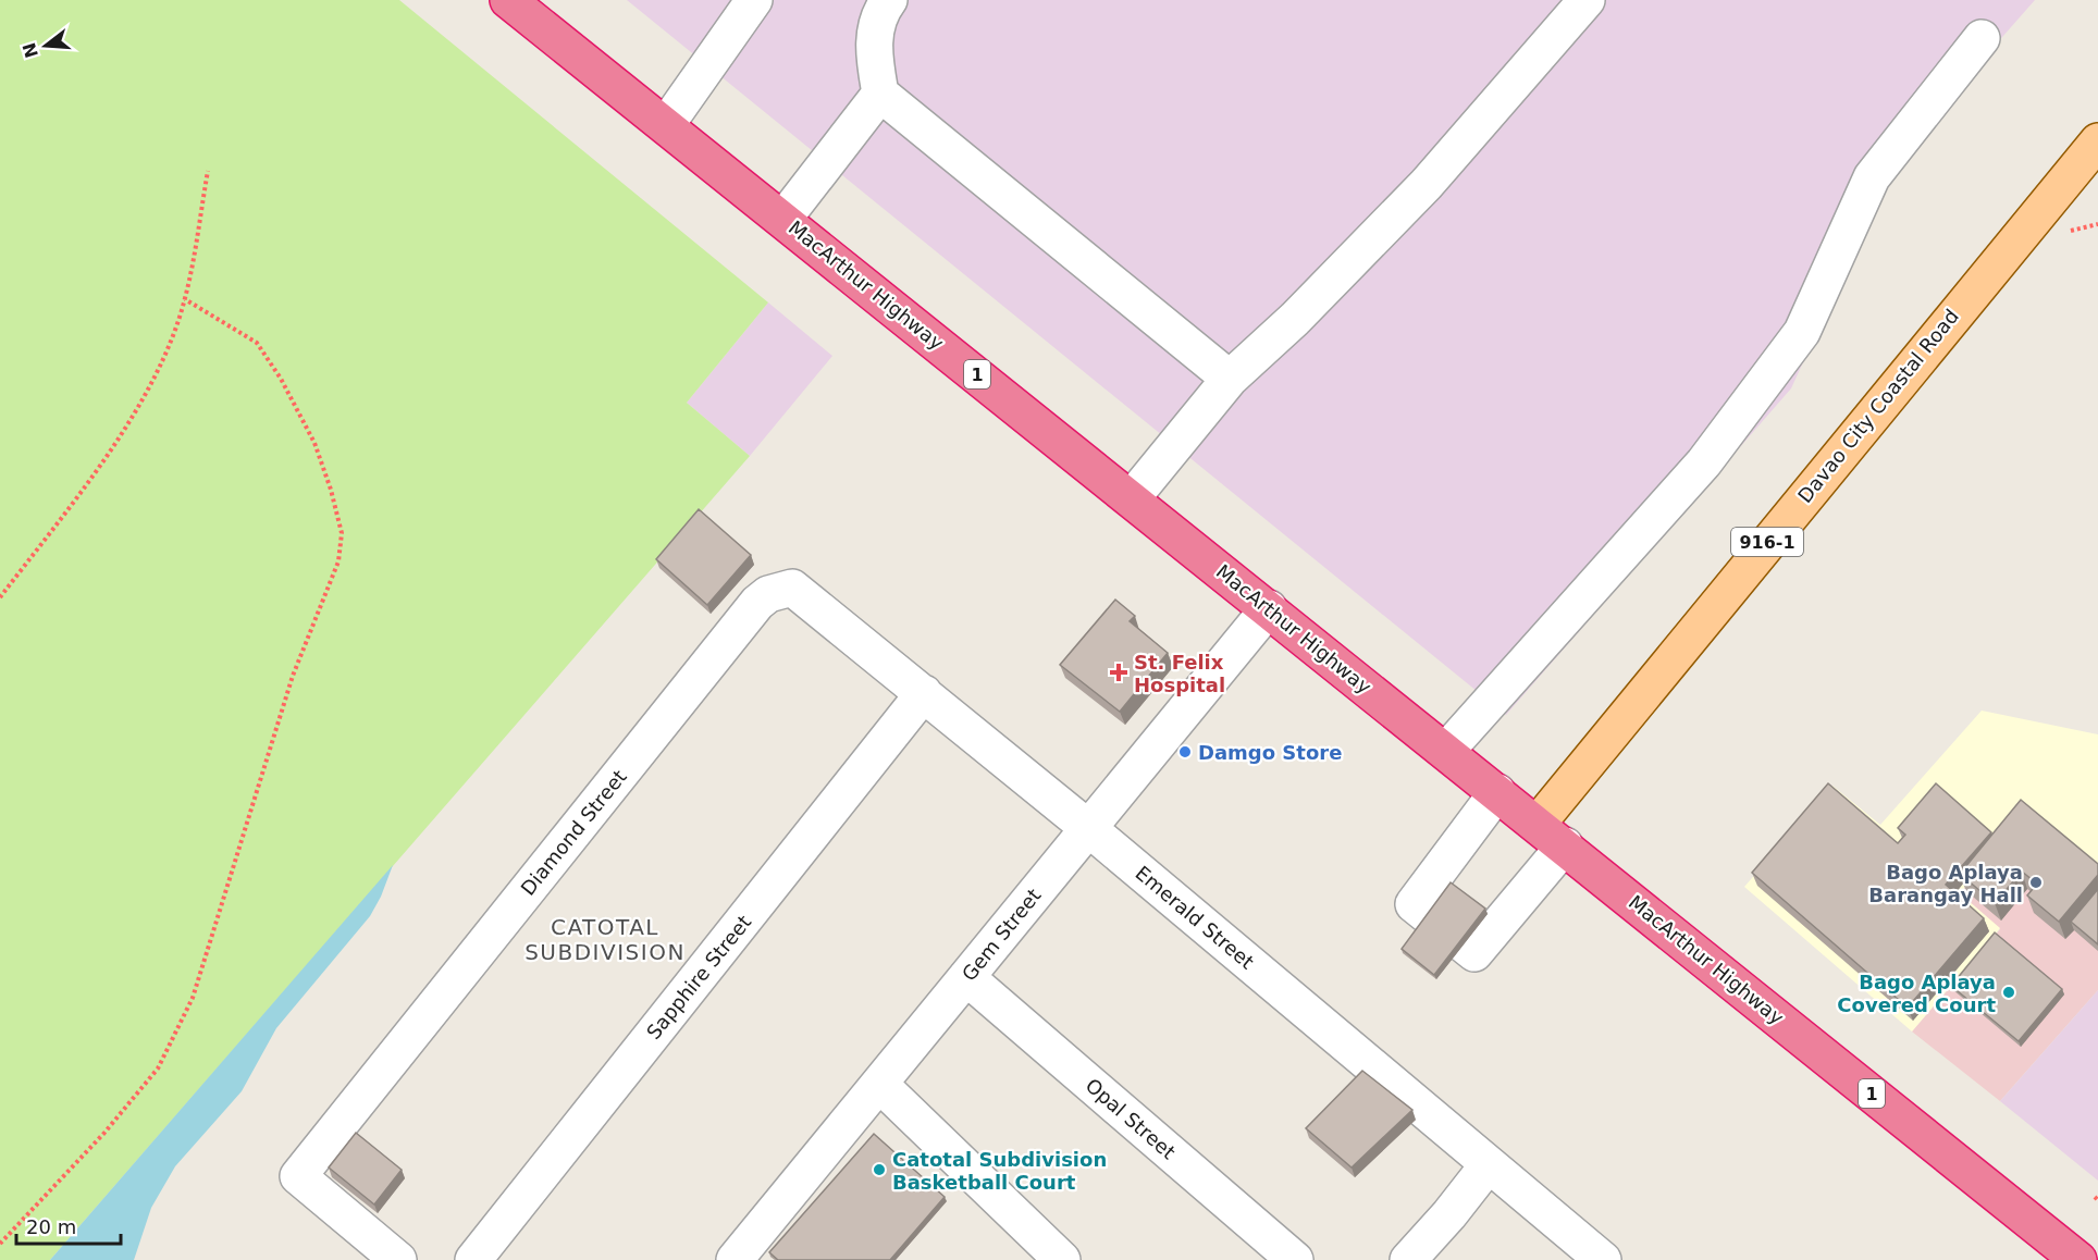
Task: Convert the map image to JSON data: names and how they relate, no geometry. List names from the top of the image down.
{
  "streets": {
    "highway": ["MacArthur Highway", "1"],
    "main road": ["Davao City Coastal Road", "916-1"],
    "street": [
      "Diamond Street",
      "Emerald Street",
      "Gem Street",
      "Sapphire Street",
      "Opal Street"
    ]
  },
  "crossings": [
    ["MacArthur Highway", "Davao City Coastal Road"],
    ["MacArthur Highway", "Gem Street"],
    ["Diamond Street", "Emerald Street"],
    ["Emerald Street", "Gem Street"],
    ["Emerald Street", "Sapphire Street"],
    ["Gem Street", "Opal Street"]
  ],
  "districts": ["CATOTAL SUBDIVISION"],
  "places": {
    "health": ["St. Felix Hospital"],
    "other": [
      "Damgo Store",
      "Bago Aplaya Barangay Hall",
      "Bago Aplaya Covered Court",
      "Catotal Subdivision Basketball Court"
    ]
  },
  "scale_bar": "20 m",
  "north": "left"
}
